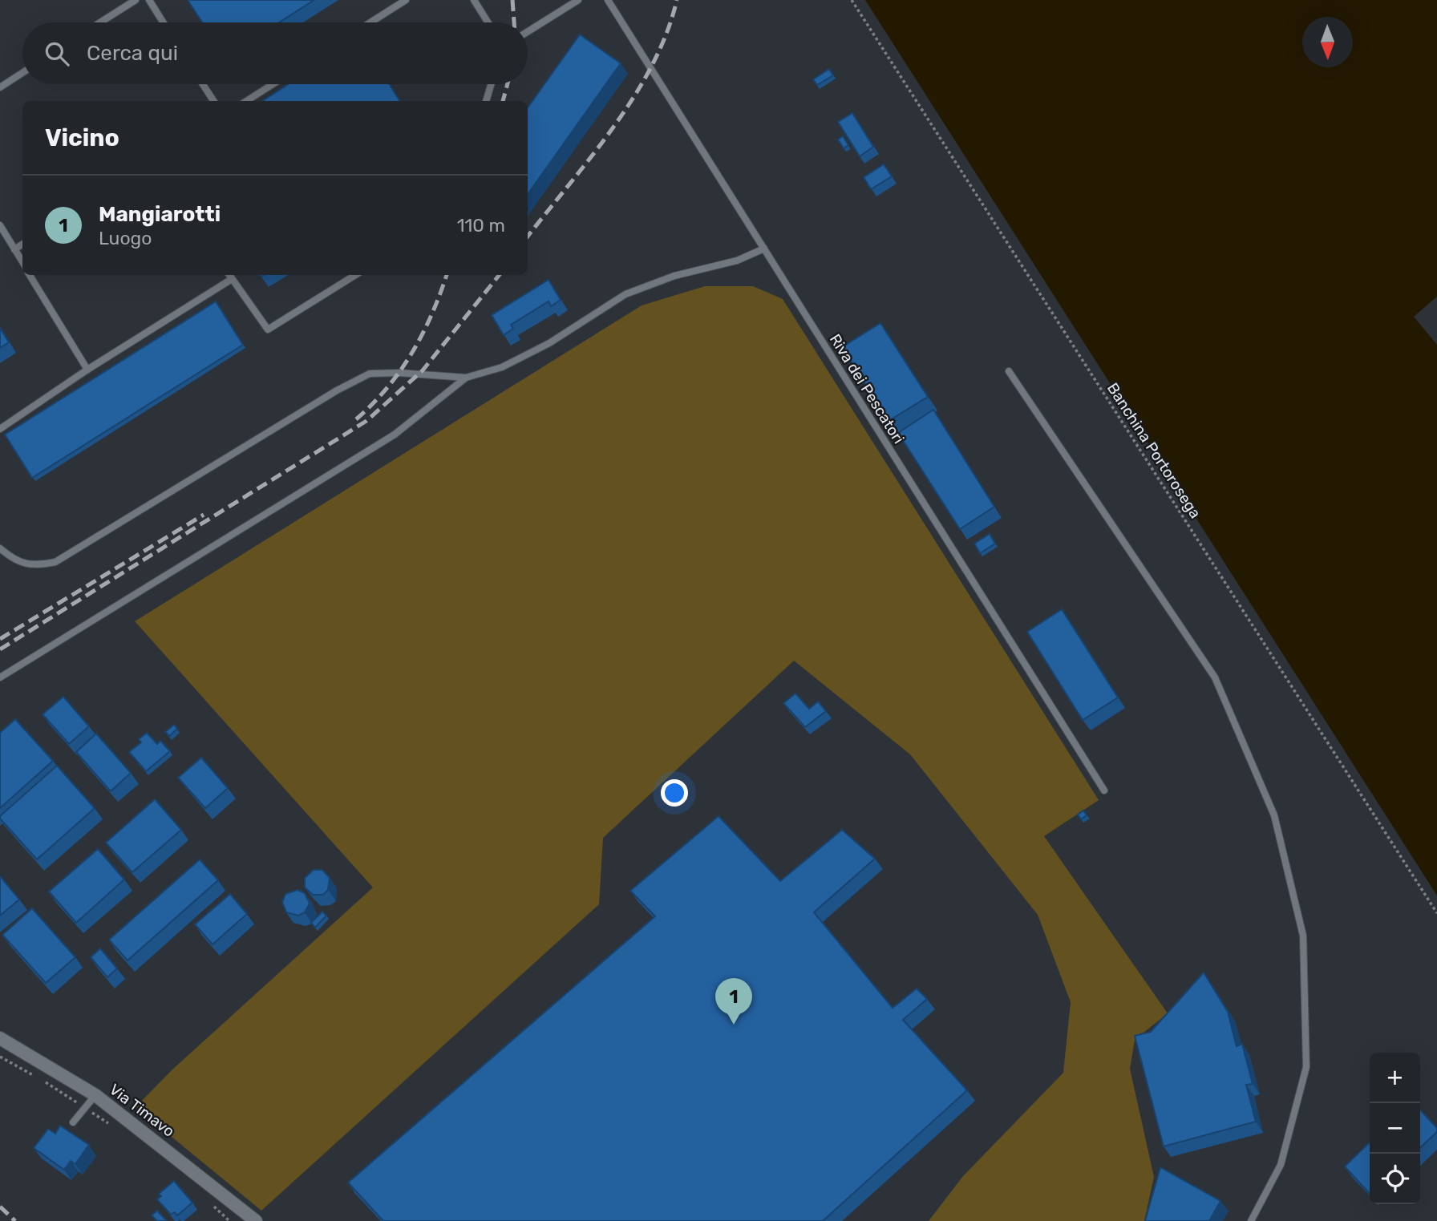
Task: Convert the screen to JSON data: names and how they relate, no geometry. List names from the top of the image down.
{
  "streets": {
    "street": ["Via Timavo"],
    "lane": ["Riva dei Pescatori"],
    "path": ["Banchina Portorosega"]
  },
  "north": "bottom",
  "page": {
    "search": "Cerca qui",
    "heading": "Vicino",
    "list": [
      {
        "mark": "1",
        "name": "Mangiarotti",
        "note": "Luogo",
        "value": "110 m"
      }
    ],
    "pins": "1",
    "map_buttons": ["+", "−"]
  }
}
